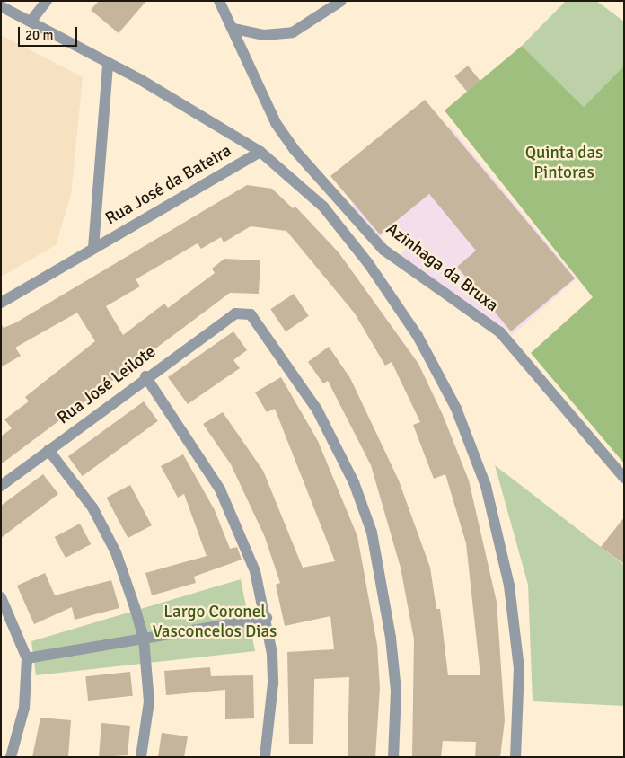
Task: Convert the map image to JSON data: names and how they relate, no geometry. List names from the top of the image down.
{
  "streets": {
    "street": ["Rua José da Bateira", "Azinhaga da Bruxa", "Rua José Leilote"]
  },
  "parks": ["Quinta das Pintoras", "Largo Coronel Vasconcelos Dias"],
  "scale_bar": "20 m"
}
